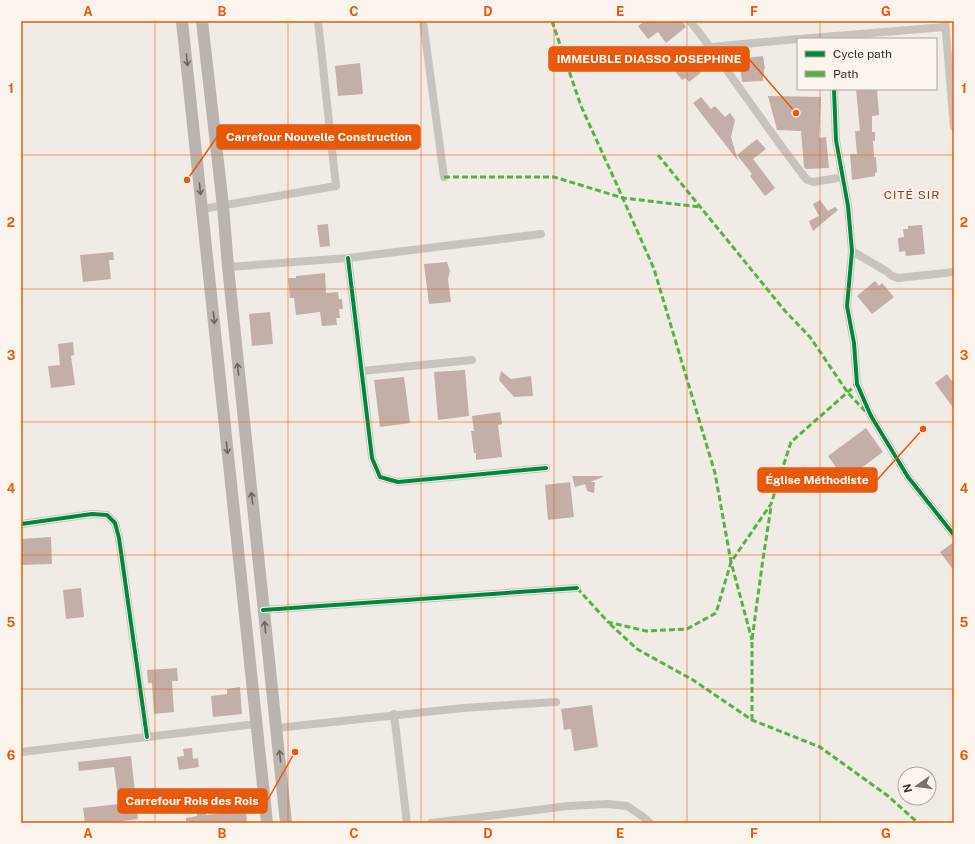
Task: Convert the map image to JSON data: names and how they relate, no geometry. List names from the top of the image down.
{
  "districts": ["CITÉ SIR"],
  "places": [
    "IMMEUBLE DIASSO JOSEPHINE",
    "Carrefour Nouvelle Construction",
    "Église Méthodiste",
    "Carrefour Rois des Rois"
  ],
  "legend": ["Cycle path", "Path"],
  "north": "left",
  "grid": {
    "columns": [
      "A",
      "B",
      "C",
      "D",
      "E",
      "F",
      "G"
    ],
    "rows": [
      "1",
      "2",
      "3",
      "4",
      "5",
      "6"
    ]
  }
}
